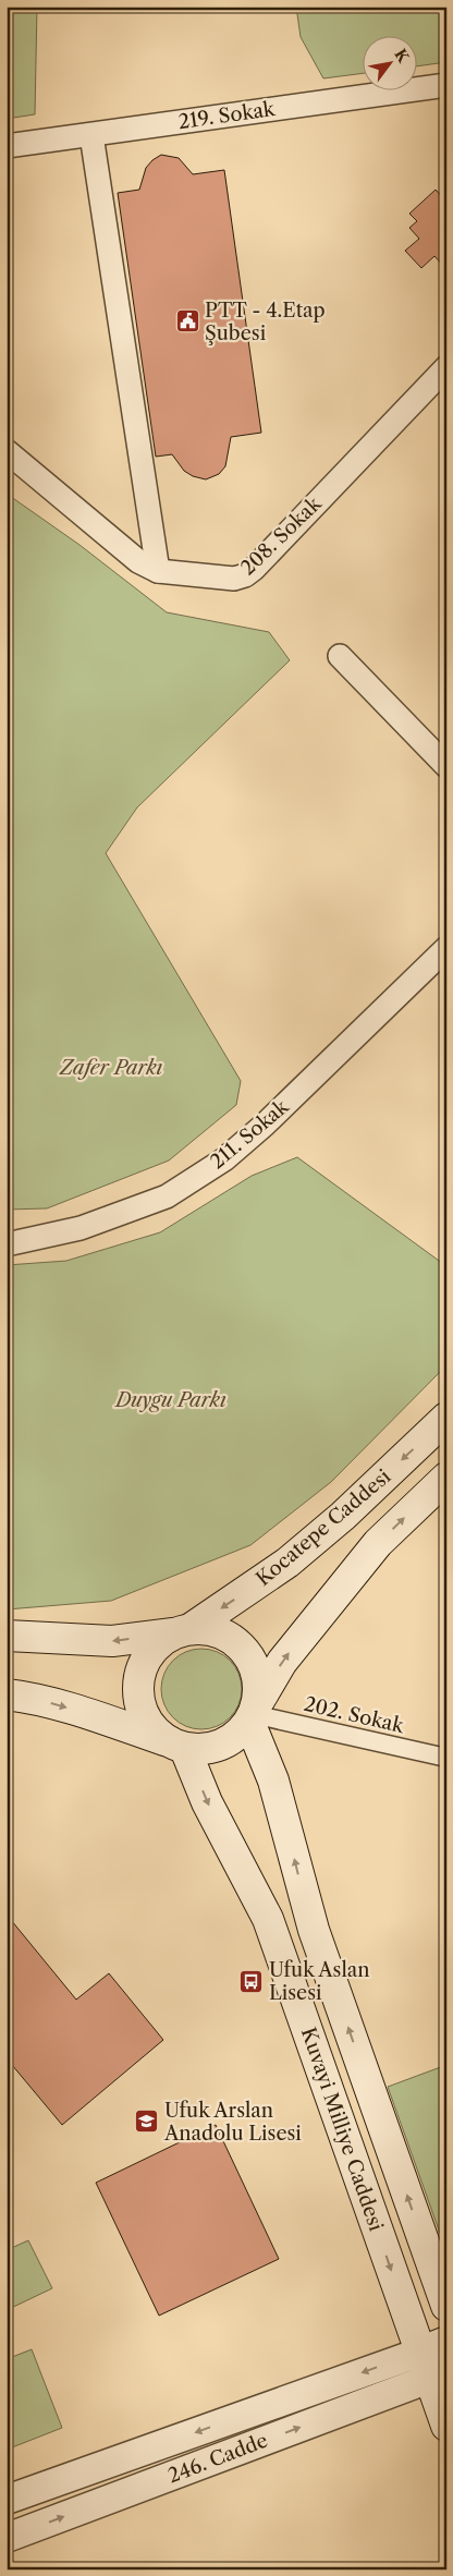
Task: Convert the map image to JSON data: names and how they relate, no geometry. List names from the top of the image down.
{
  "streets": {
    "main road": ["Kocatepe Caddesi", "Kuvayi Milliye Caddesi"],
    "street": [
      "219. Sokak",
      "208. Sokak",
      "211. Sokak",
      "202. Sokak",
      "246. Cadde"
    ]
  },
  "crossings": [
    ["Kocatepe Caddesi", "202. Sokak"],
    ["Kocatepe Caddesi", "Kuvayi Milliye Caddesi"],
    ["202. Sokak", "Kuvayi Milliye Caddesi"],
    ["Kuvayi Milliye Caddesi", "246. Cadde"]
  ],
  "parks": ["Zafer Parkı", "Duygu Parkı"],
  "places": {
    "public building": ["PTT - 4.Etap Şubesi"],
    "bus stop": ["Ufuk Aslan Lisesi"],
    "school or university": ["Ufuk Arslan Anadolu Lisesi"]
  },
  "north": "top right"
}
